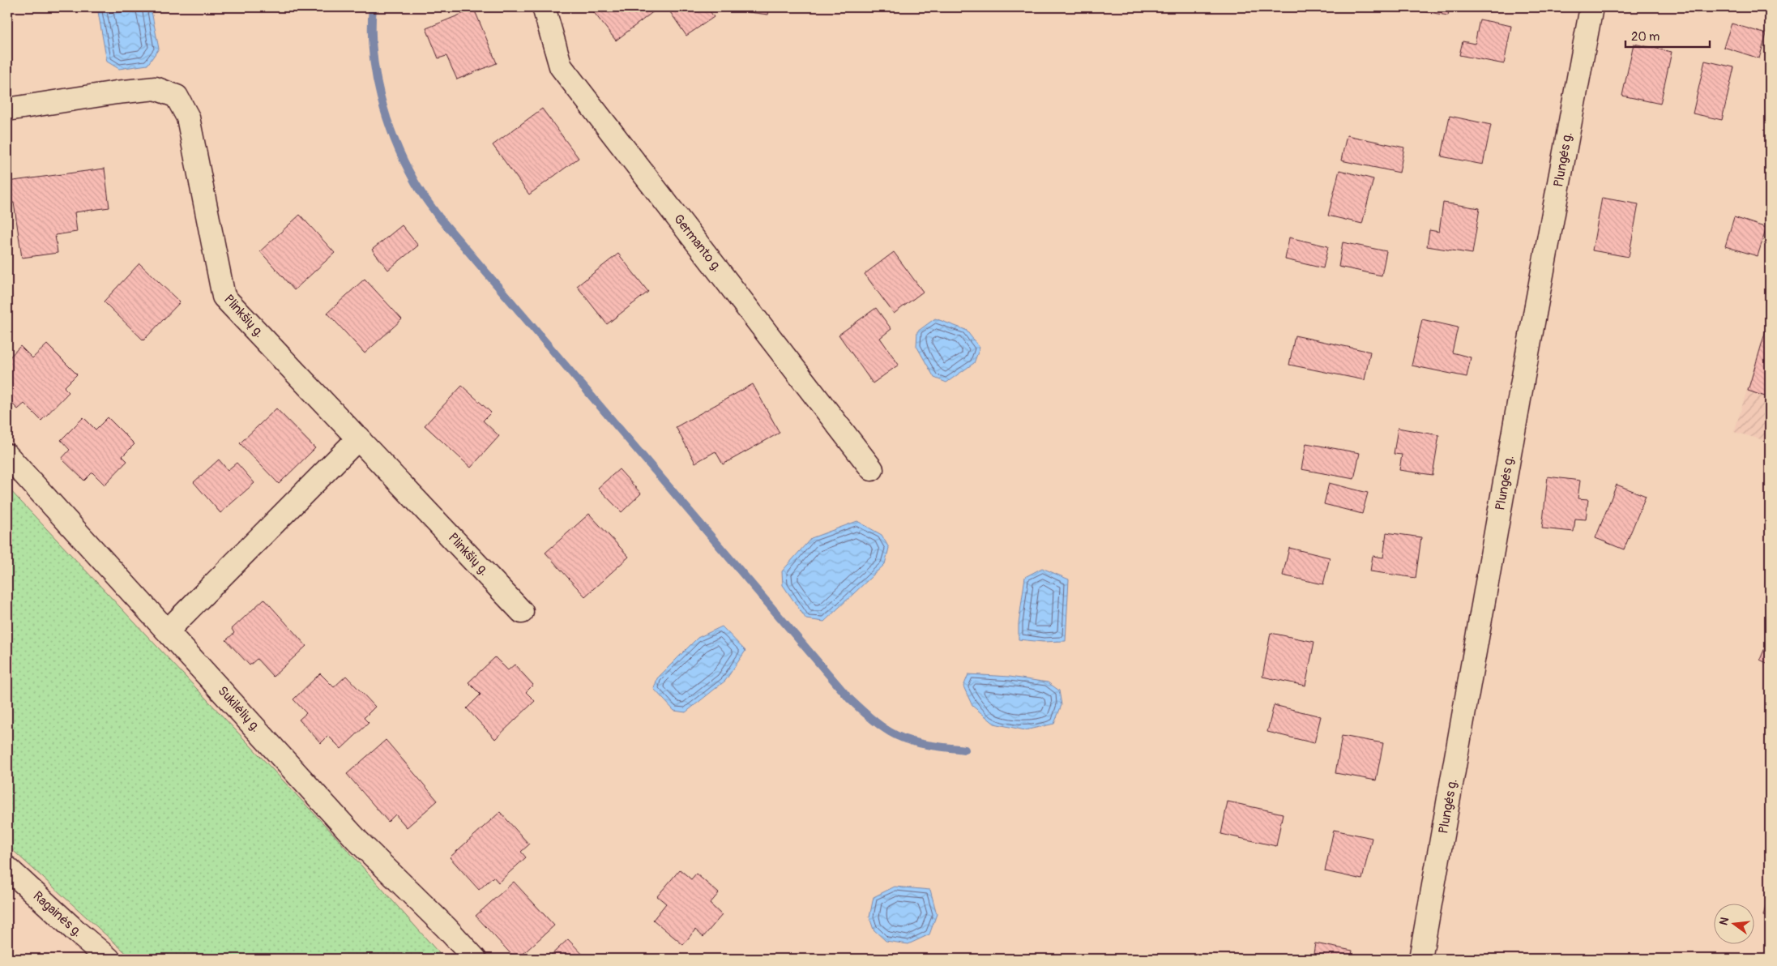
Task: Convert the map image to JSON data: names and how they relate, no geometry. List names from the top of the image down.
{
  "streets": {
    "street": [
      "Plungės g.",
      "Germanto g.",
      "Plinkšių g.",
      "Sukilėlių g.",
      "Ragainės g."
    ]
  },
  "scale_bar": "20 m",
  "north": "left"
}
